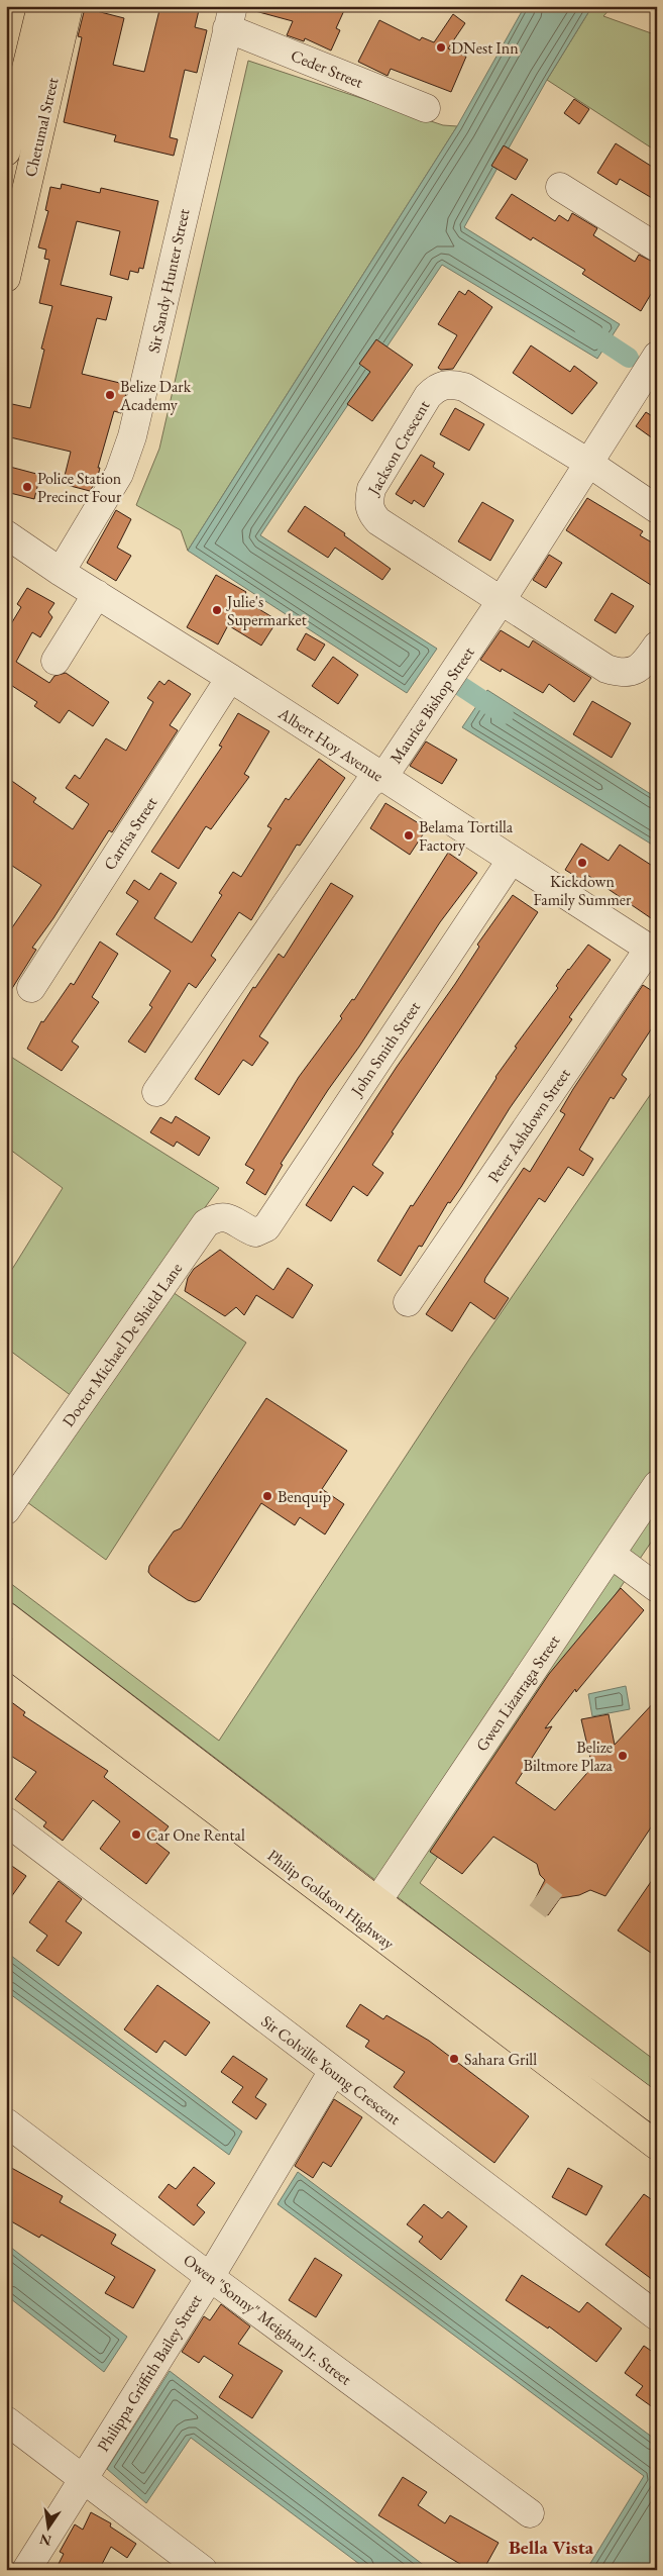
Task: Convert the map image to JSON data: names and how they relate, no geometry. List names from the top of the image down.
{
  "streets": {
    "highway": ["Chetumal Street", "Philip Goldson Highway"],
    "street": [
      "Ceder Street",
      "Sir Sandy Hunter Street",
      "Jackson Crescent",
      "Maurice Bishop Street",
      "Albert Hoy Avenue",
      "Carrisa Street",
      "John Smith Street",
      "Peter Ashdown Street",
      "Doctor Michael De Shield Lane",
      "Gwen Lizarraga Street",
      "Sir Colville Young Crescent",
      "Owen \"Sonny\" Meighan Jr. Street",
      "Philippa Griffith Bailey Street"
    ]
  },
  "crossings": [
    ["Ceder Street", "Sir Sandy Hunter Street"],
    ["Sir Sandy Hunter Street", "Albert Hoy Avenue"],
    ["Jackson Crescent", "Maurice Bishop Street"],
    ["Maurice Bishop Street", "Albert Hoy Avenue"],
    ["Albert Hoy Avenue", "Carrisa Street"],
    ["Albert Hoy Avenue", "John Smith Street"],
    ["Albert Hoy Avenue", "Peter Ashdown Street"],
    ["John Smith Street", "Doctor Michael De Shield Lane"],
    ["Gwen Lizarraga Street", "Philip Goldson Highway"],
    ["Sir Colville Young Crescent", "Philippa Griffith Bailey Street"],
    ["Owen \"Sonny\" Meighan Jr. Street", "Philippa Griffith Bailey Street"]
  ],
  "districts": ["Bella Vista"],
  "places": [
    "DNest Inn",
    "Belize Dark Academy",
    "Police Station Precinct Four",
    "Julie's Supermarket",
    "Belama Tortilla Factory",
    "Kickdown Family Summer",
    "Benquip",
    "Belize Biltmore Plaza",
    "Car One Rental",
    "Sahara Grill"
  ],
  "north": "bottom"
}
